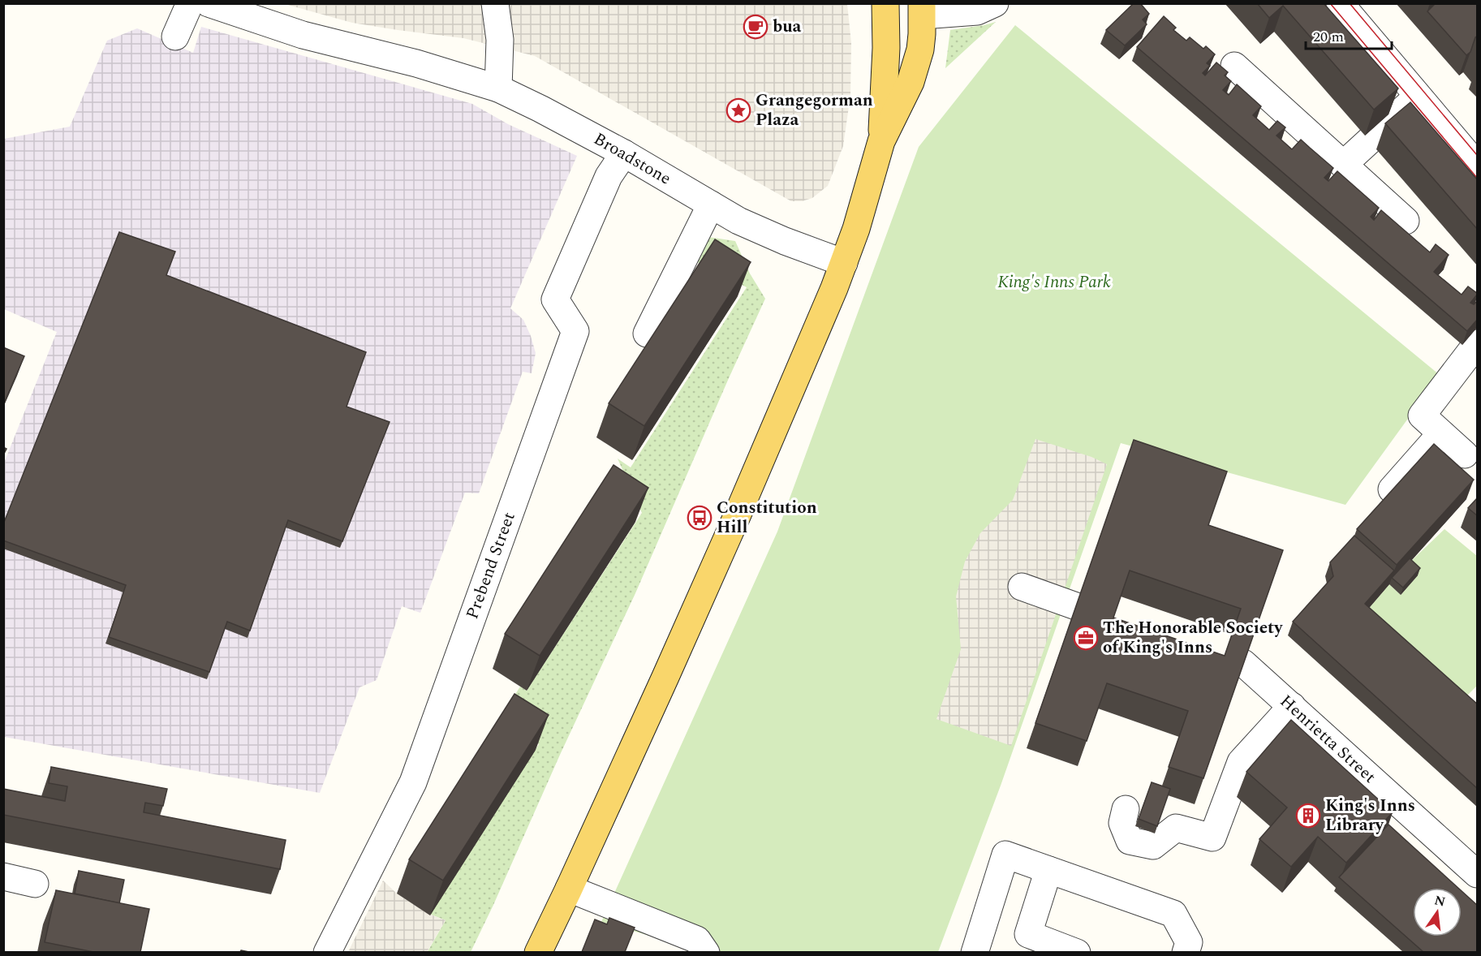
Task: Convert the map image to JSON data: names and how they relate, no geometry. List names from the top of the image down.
{
  "streets": {
    "street": ["Broadstone", "Prebend Street", "Henrietta Street"]
  },
  "crossings": [
    ["Broadstone", "Prebend Street"]
  ],
  "parks": ["King's Inns Park"],
  "places": {
    "cafe": ["bua"],
    "place": ["Grangegorman Plaza"],
    "bus stop": ["Constitution Hill"],
    "office": ["The Honorable Society of King's Inns"],
    "building": ["King's Inns Library"]
  },
  "scale_bar": "20 m",
  "north": "top"
}
